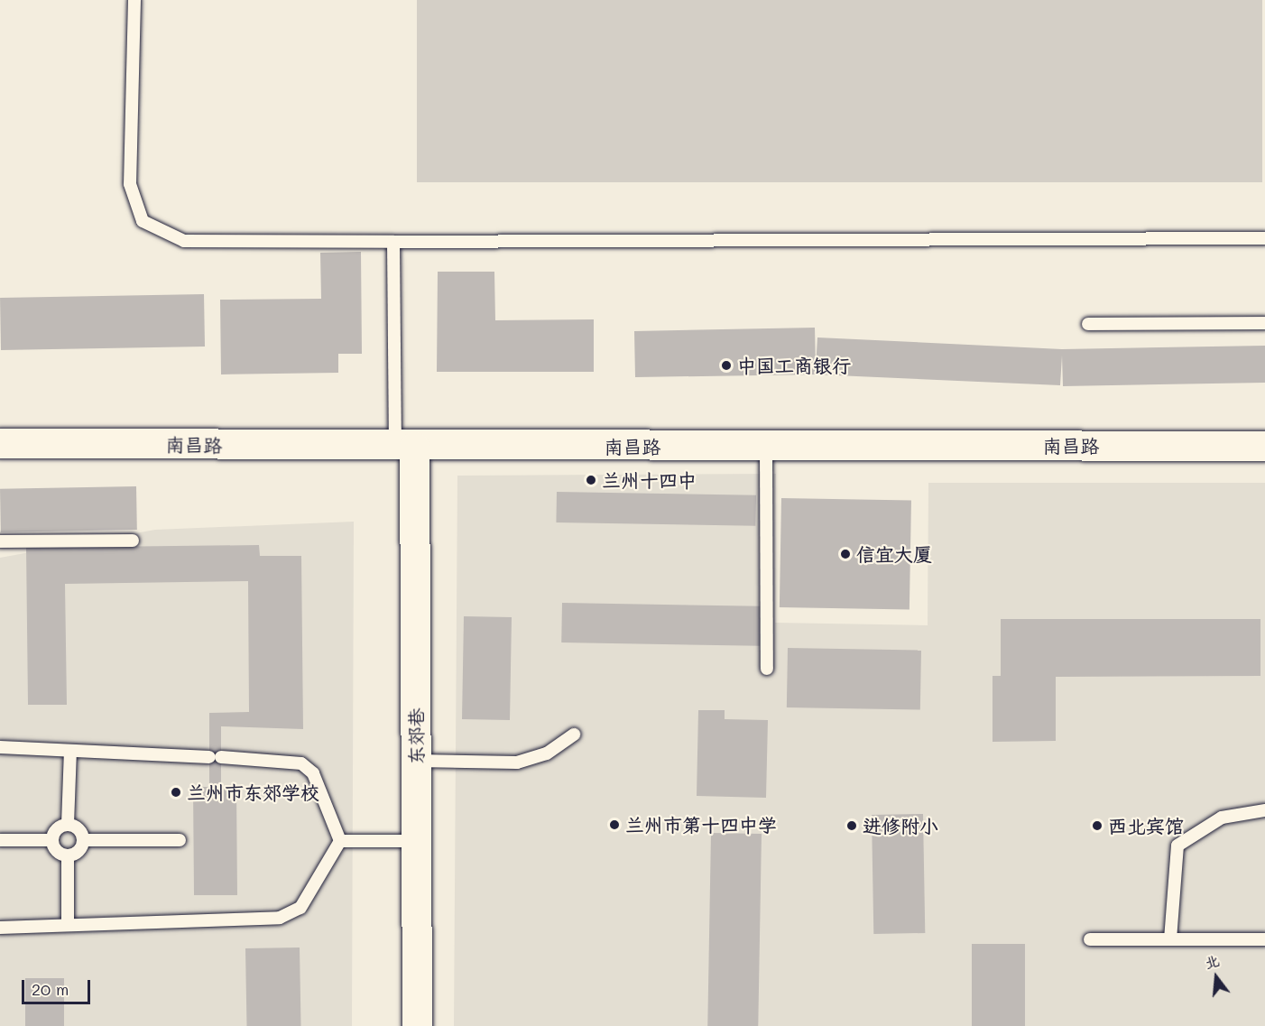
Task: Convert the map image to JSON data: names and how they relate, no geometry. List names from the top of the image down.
{
  "streets": {
    "main road": ["南昌路", "东郊巷"]
  },
  "crossings": [
    ["南昌路", "东郊巷"]
  ],
  "places": [
    "中国工商银行",
    "兰州十四中",
    "信宜大厦",
    "兰州市东郊学校",
    "兰州市第十四中学",
    "进修附小",
    "西北宾馆"
  ],
  "scale_bar": "20 m",
  "north": "top"
}
